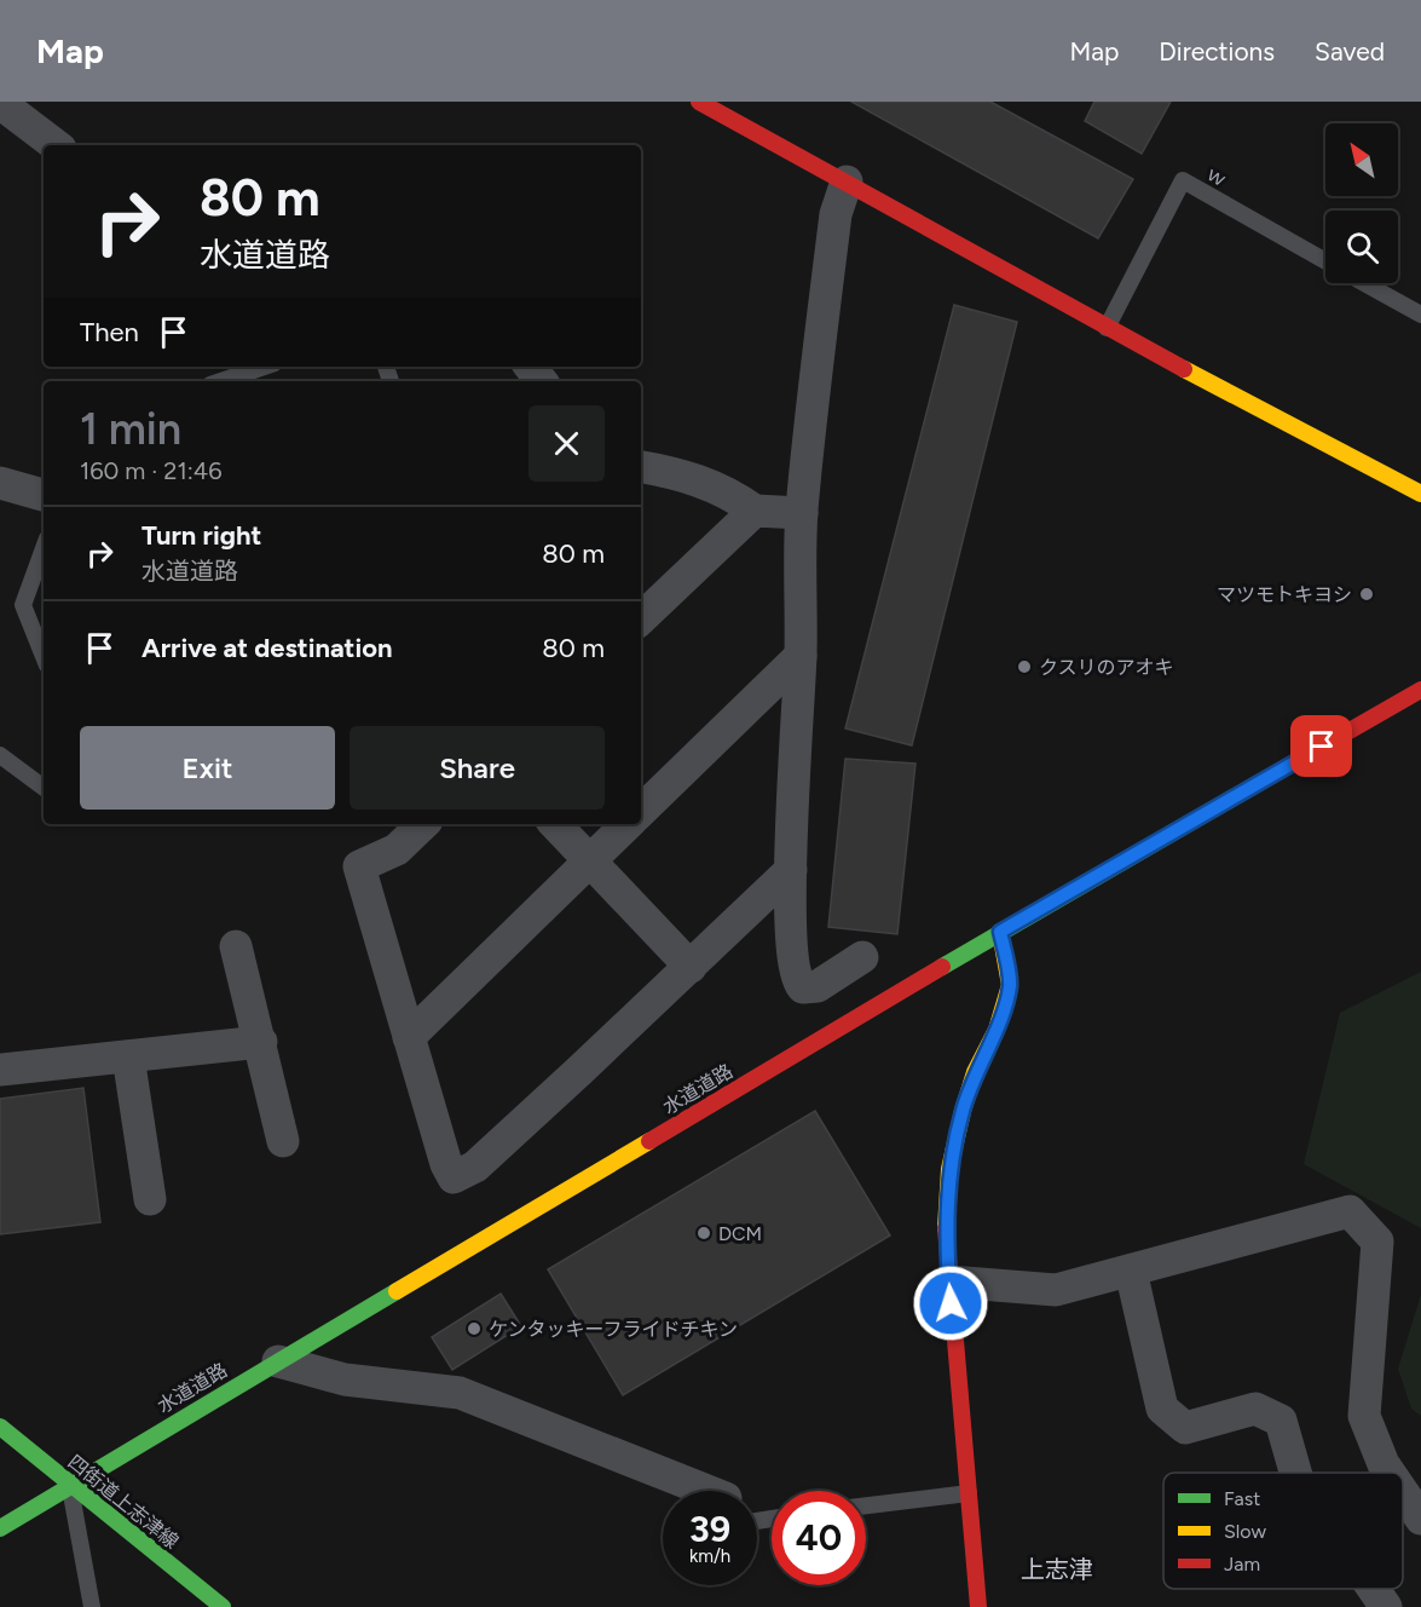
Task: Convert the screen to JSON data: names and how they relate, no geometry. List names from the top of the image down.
{
  "streets": {
    "street": ["水道道路", "四街道上志津線"],
    "lane": ["ｗ"]
  },
  "crossings": [
    ["水道道路", "四街道上志津線"]
  ],
  "districts": ["上志津"],
  "places": [
    "マツモトキヨシ",
    "クスリのアオキ",
    "DCM",
    "ケンタッキーフライドチキン"
  ],
  "legend": ["Fast", "Slow", "Jam"],
  "north": "top left",
  "page": {
    "header": "Map",
    "nav": ["Map", "Directions", "Saved"],
    "turn": ["80 m", "水道道路"],
    "then": "Then",
    "heading": ["1 min", "160 m · 21:46"],
    "list": [
      {
        "name": "Turn right",
        "note": "水道道路",
        "value": "80 m"
      },
      {
        "name": "Arrive at destination",
        "value": "80 m"
      }
    ],
    "buttons": ["Exit", "Share"],
    "speed": "39 km/h",
    "limit": "40"
  }
}
